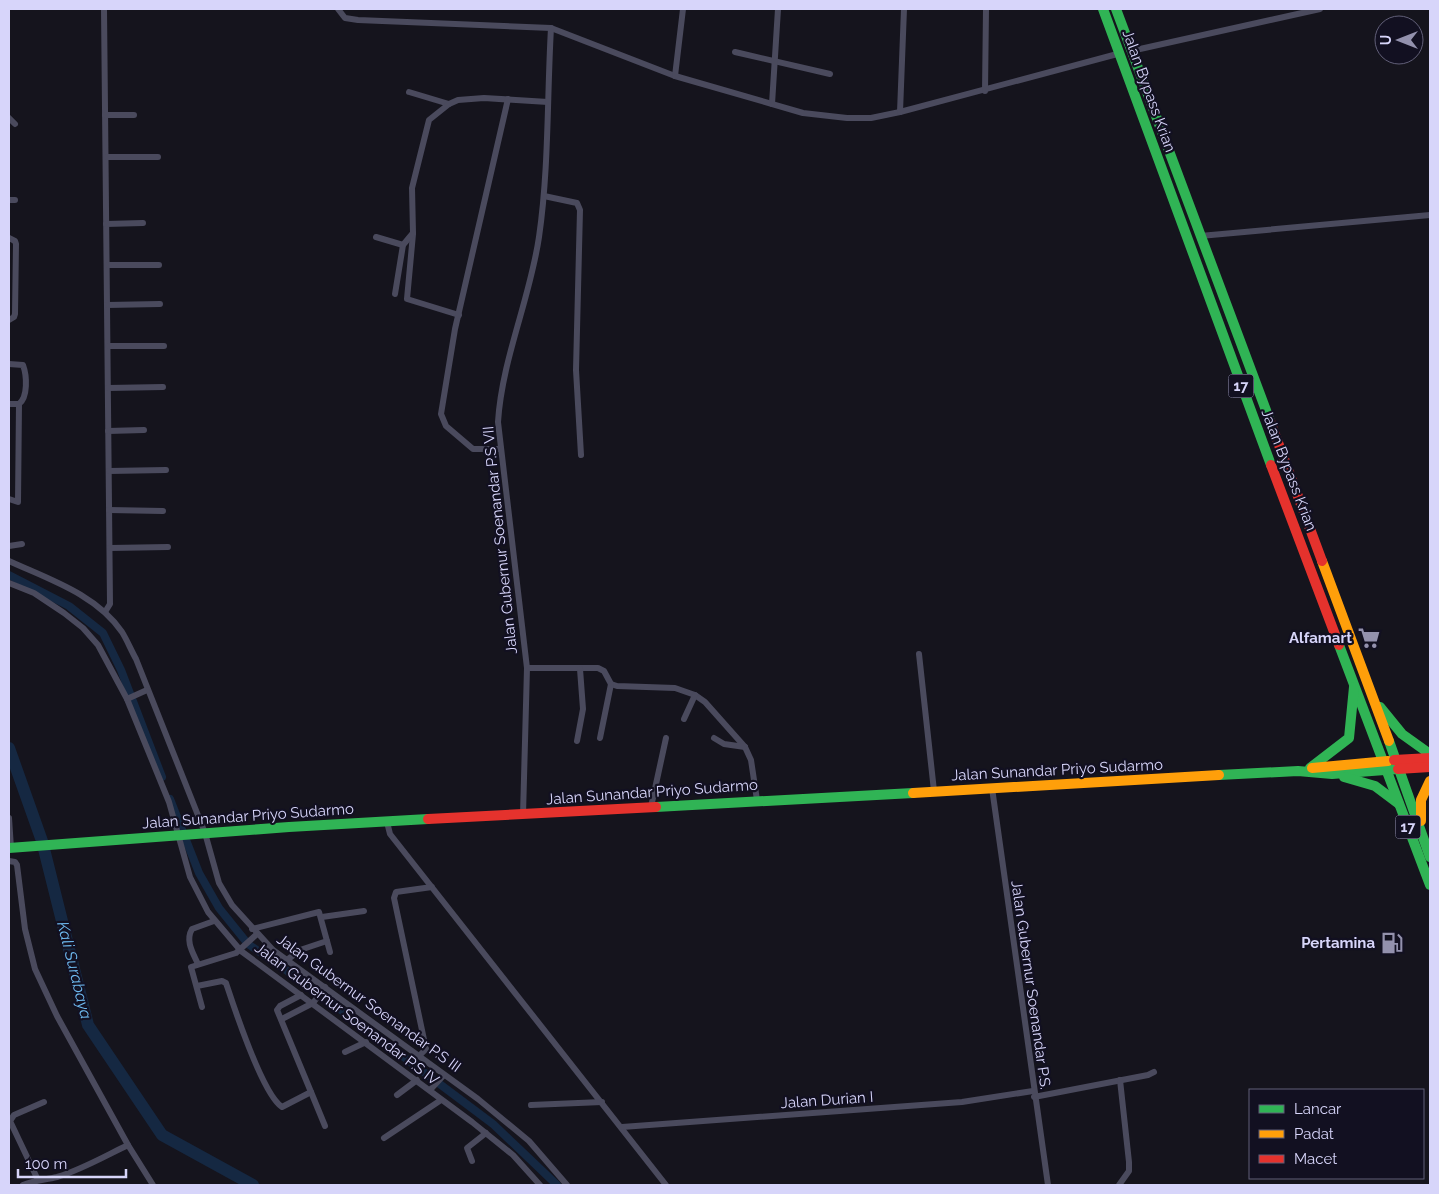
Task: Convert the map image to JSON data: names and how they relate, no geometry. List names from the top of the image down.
{
  "streets": {
    "main road": ["Jalan Bypass Krian", "17", "Jalan Sunandar Priyo Sudarmo"],
    "street": [
      "Jalan Gubernur Soenandar P.S VII",
      "Jalan Gubernur Soenandar P.S.",
      "Jalan Gubernur Soenandar P.S III",
      "Jalan Gubernur Soenandar P.S IV",
      "Jalan Durian I"
    ]
  },
  "crossings": [
    ["Jalan Bypass Krian", "Jalan Sunandar Priyo Sudarmo"],
    ["Jalan Gubernur Soenandar P.S VII", "Jalan Sunandar Priyo Sudarmo"],
    ["Jalan Sunandar Priyo Sudarmo", "Jalan Gubernur Soenandar P.S."],
    ["Jalan Sunandar Priyo Sudarmo", "Jalan Gubernur Soenandar P.S III"],
    ["Jalan Sunandar Priyo Sudarmo", "Jalan Gubernur Soenandar P.S IV"],
    ["Jalan Gubernur Soenandar P.S.", "Jalan Durian I"]
  ],
  "water": ["Kali Surabaya"],
  "places": {
    "supermarket": ["Alfamart"],
    "fuel station": ["Pertamina"]
  },
  "legend": ["Lancar", "Padat", "Macet"],
  "scale_bar": "100 m",
  "north": "left"
}
